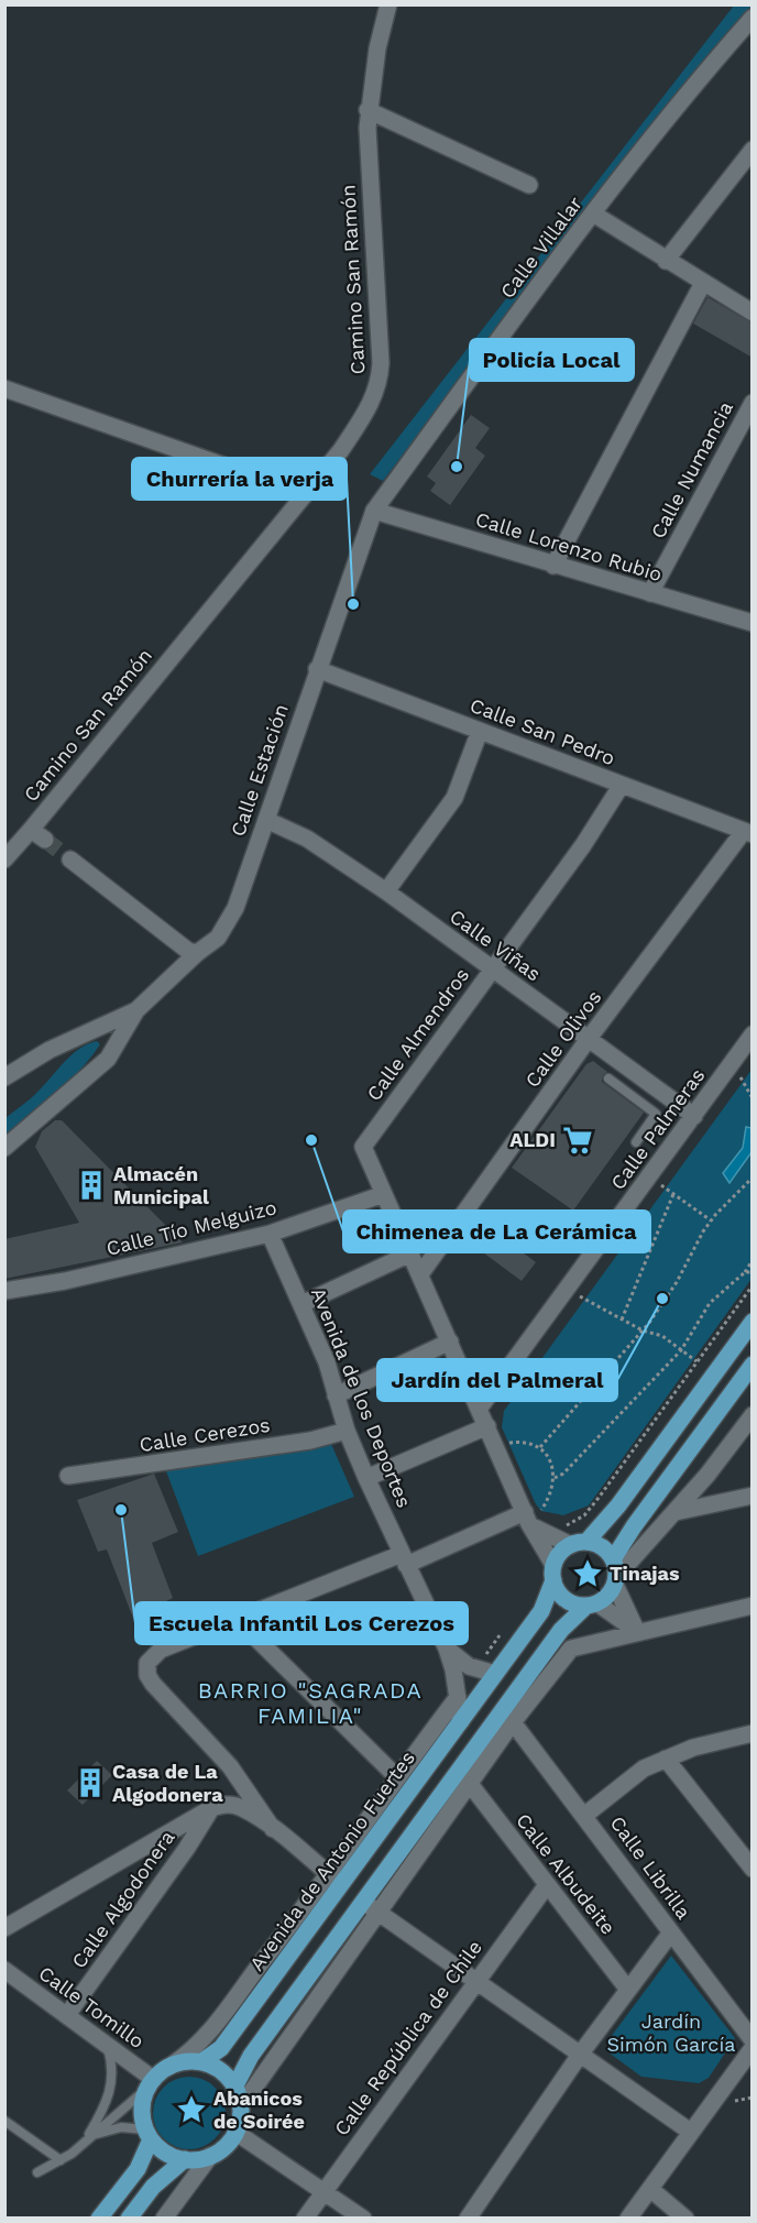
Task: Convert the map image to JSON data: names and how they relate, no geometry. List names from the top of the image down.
{
  "streets": {
    "main road": ["Avenida de Antonio Fuertes"],
    "street": [
      "Calle Villalar",
      "Camino San Ramón",
      "Calle Numancia",
      "Calle Lorenzo Rubio",
      "Calle San Pedro",
      "Calle Estación",
      "Calle Viñas",
      "Calle Almendros",
      "Calle Olivos",
      "Calle Palmeras",
      "Calle Tío Melguizo",
      "Avenida de los Deportes",
      "Calle Cerezos",
      "Calle Librilla",
      "Calle Albudeite",
      "Calle Algodonera",
      "Calle Tomillo",
      "Calle República de Chile"
    ]
  },
  "crossings": [
    ["Calle Villalar", "Calle Lorenzo Rubio"],
    ["Calle Villalar", "Calle Estación"],
    ["Calle Numancia", "Calle Lorenzo Rubio"],
    ["Calle Lorenzo Rubio", "Calle Estación"],
    ["Calle San Pedro", "Calle Estación"],
    ["Calle San Pedro", "Calle Almendros"],
    ["Calle San Pedro", "Calle Olivos"],
    ["Calle Estación", "Calle Viñas"],
    ["Calle Viñas", "Calle Almendros"],
    ["Calle Viñas", "Calle Olivos"],
    ["Calle Viñas", "Calle Palmeras"],
    ["Calle Almendros", "Calle Tío Melguizo"],
    ["Calle Tío Melguizo", "Avenida de los Deportes"],
    ["Avenida de los Deportes", "Calle Cerezos"],
    ["Avenida de Antonio Fuertes", "Calle Tomillo"],
    ["Calle Albudeite", "Calle República de Chile"],
    ["Calle Algodonera", "Calle Tomillo"]
  ],
  "districts": ["BARRIO \"SAGRADA FAMILIA\""],
  "parks": ["Jardín Simón García"],
  "places": {
    "other": [
      "Policía Local",
      "Churrería la verja",
      "Chimenea de La Cerámica",
      "Jardín del Palmeral",
      "Escuela Infantil Los Cerezos"
    ],
    "supermarket": ["ALDI"],
    "building": ["Almacén Municipal", "Casa de La Algodonera"],
    "place": ["Tinajas", "Abanicos de Soirée"]
  }
}
